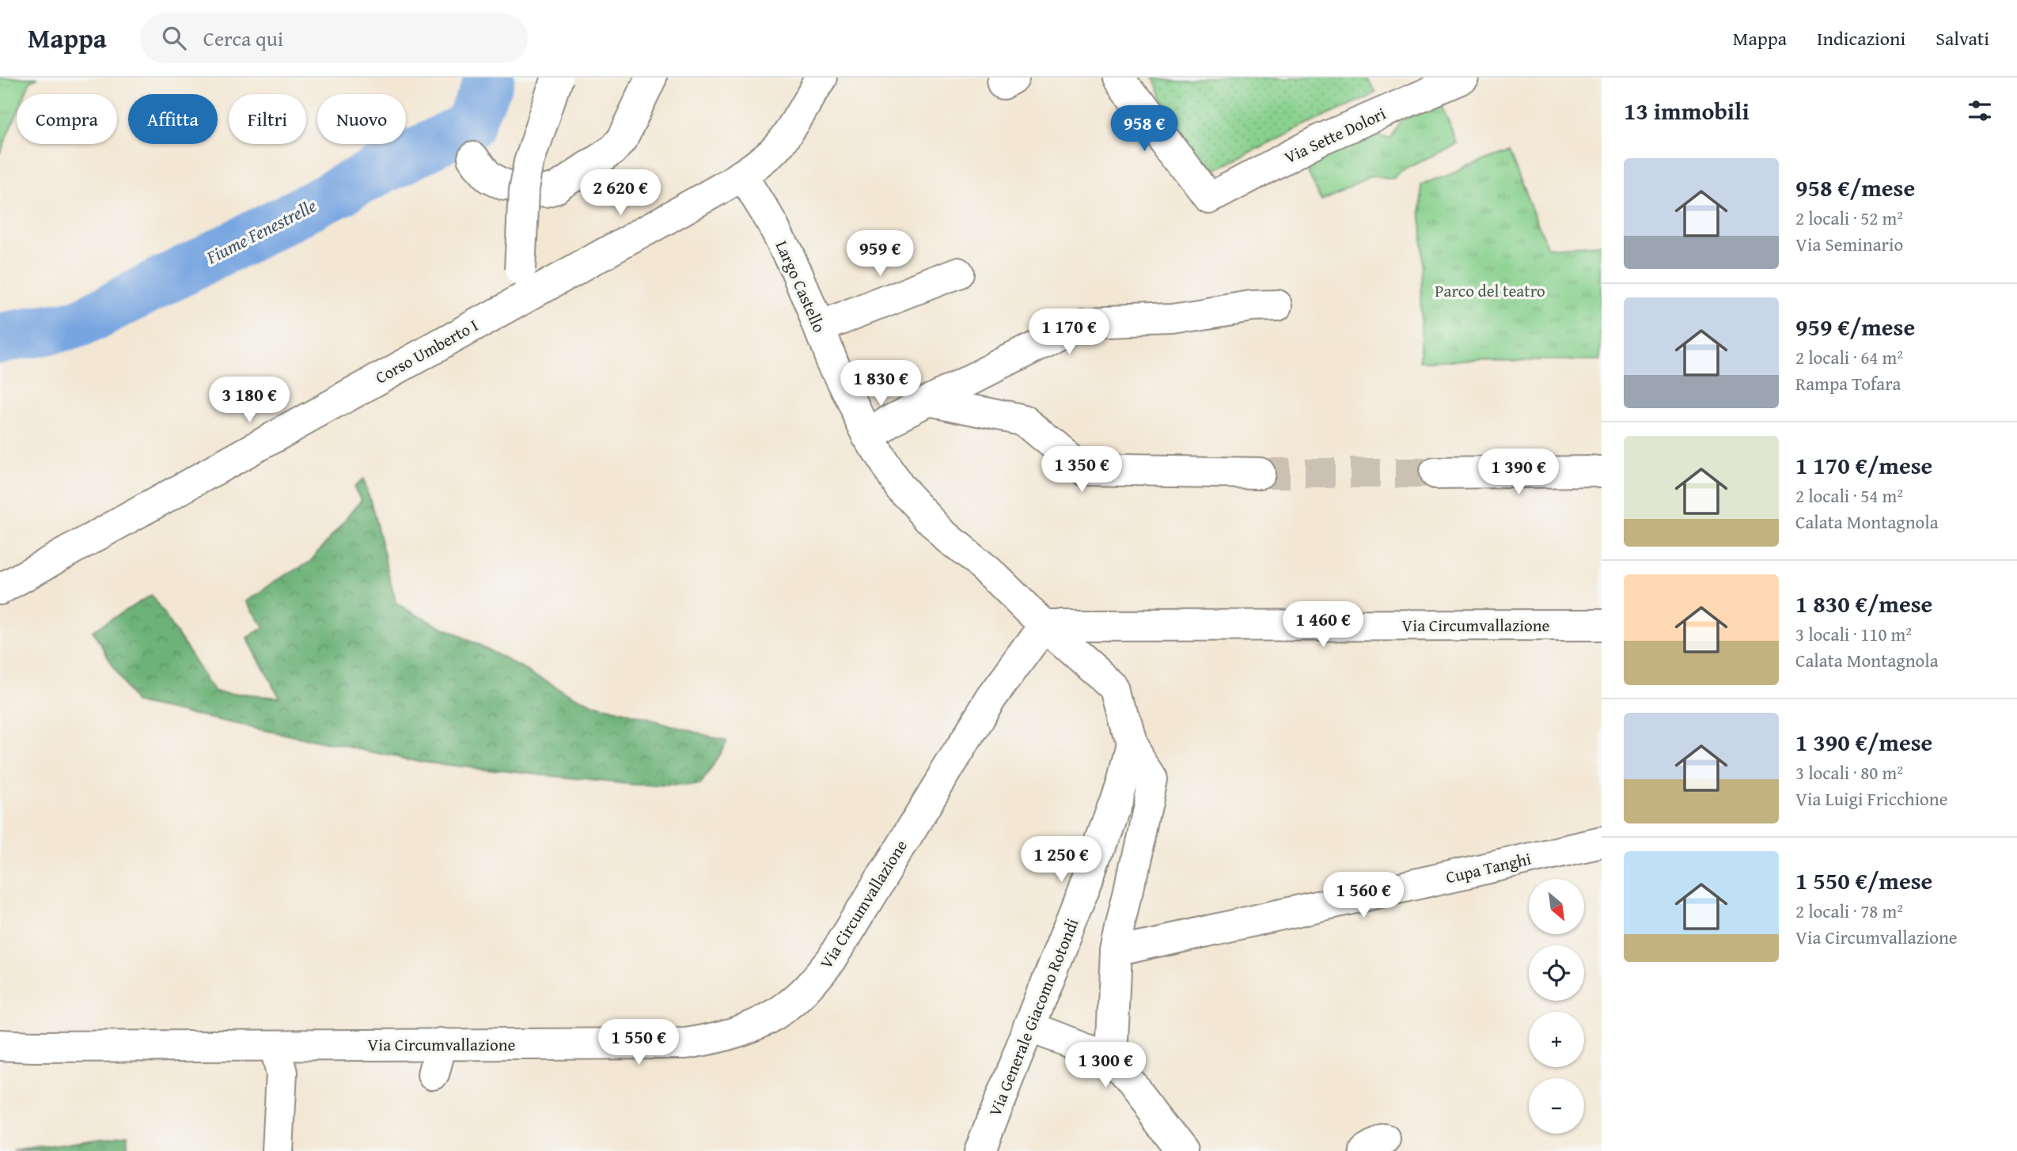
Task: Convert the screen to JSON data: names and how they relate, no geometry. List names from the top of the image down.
{
  "streets": {
    "street": [
      "Via Sette Dolori",
      "Largo Castello",
      "Corso Umberto I",
      "Via Circumvallazione",
      "Cupa Tanghi",
      "Via Generale Giacomo Rotondi"
    ]
  },
  "crossings": [
    ["Largo Castello", "Corso Umberto I"],
    ["Largo Castello", "Via Circumvallazione"],
    ["Largo Castello", "Via Generale Giacomo Rotondi"],
    ["Via Circumvallazione", "Via Generale Giacomo Rotondi"]
  ],
  "water": ["Fiume Fenestrelle"],
  "parks": ["Parco del teatro"],
  "north": "bottom right",
  "page": {
    "header": "Mappa",
    "search": "Cerca qui",
    "nav": ["Mappa", "Indicazioni", "Salvati"],
    "heading": "13 immobili",
    "chip": [
      "Compra",
      "Affitta",
      "Filtri",
      "Nuovo"
    ],
    "price": [
      "958 €",
      "2 620 €",
      "959 €",
      "1 170 €",
      "1 830 €",
      "3 180 €",
      "1 350 €",
      "1 390 €",
      "1 460 €",
      "1 250 €",
      "1 560 €",
      "1 550 €",
      "1 300 €"
    ],
    "list": [
      {
        "name": "958 €/mese",
        "note": "2 locali · 52 m² · Via Seminario"
      },
      {
        "name": "959 €/mese",
        "note": "2 locali · 64 m² · Rampa Tofara"
      },
      {
        "name": "1 170 €/mese",
        "note": "2 locali · 54 m² · Calata Montagnola"
      },
      {
        "name": "1 830 €/mese",
        "note": "3 locali · 110 m² · Calata Montagnola"
      },
      {
        "name": "1 390 €/mese",
        "note": "3 locali · 80 m² · Via Luigi Fricchione"
      },
      {
        "name": "1 550 €/mese",
        "note": "2 locali · 78 m² · Via Circumvallazione"
      }
    ],
    "map_buttons": ["+", "−"]
  }
}
